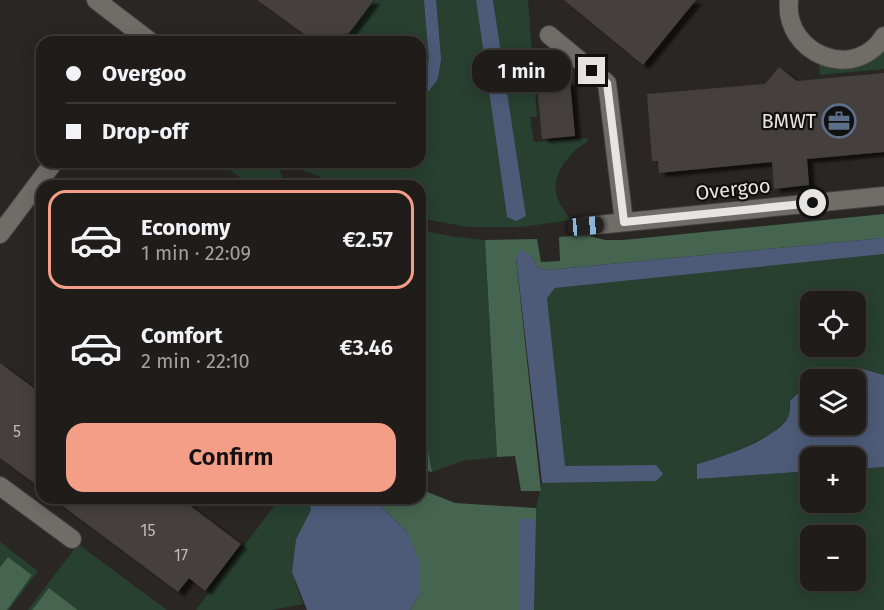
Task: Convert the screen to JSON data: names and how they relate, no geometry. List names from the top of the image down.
{
  "streets": {
    "street": ["Overgoo"]
  },
  "places": {
    "office": ["BMWT"]
  },
  "house_numbers": ["5", "15", "17"],
  "page": {
    "banner": ["Overgoo", "Drop-off"],
    "bubble": "1 min",
    "list": [
      {
        "name": "Economy",
        "note": "1 min · 22:09",
        "value": "€2.57"
      },
      {
        "name": "Comfort",
        "note": "2 min · 22:10",
        "value": "€3.46"
      }
    ],
    "map_buttons": ["+", "−"],
    "buttons": "Confirm"
  }
}
